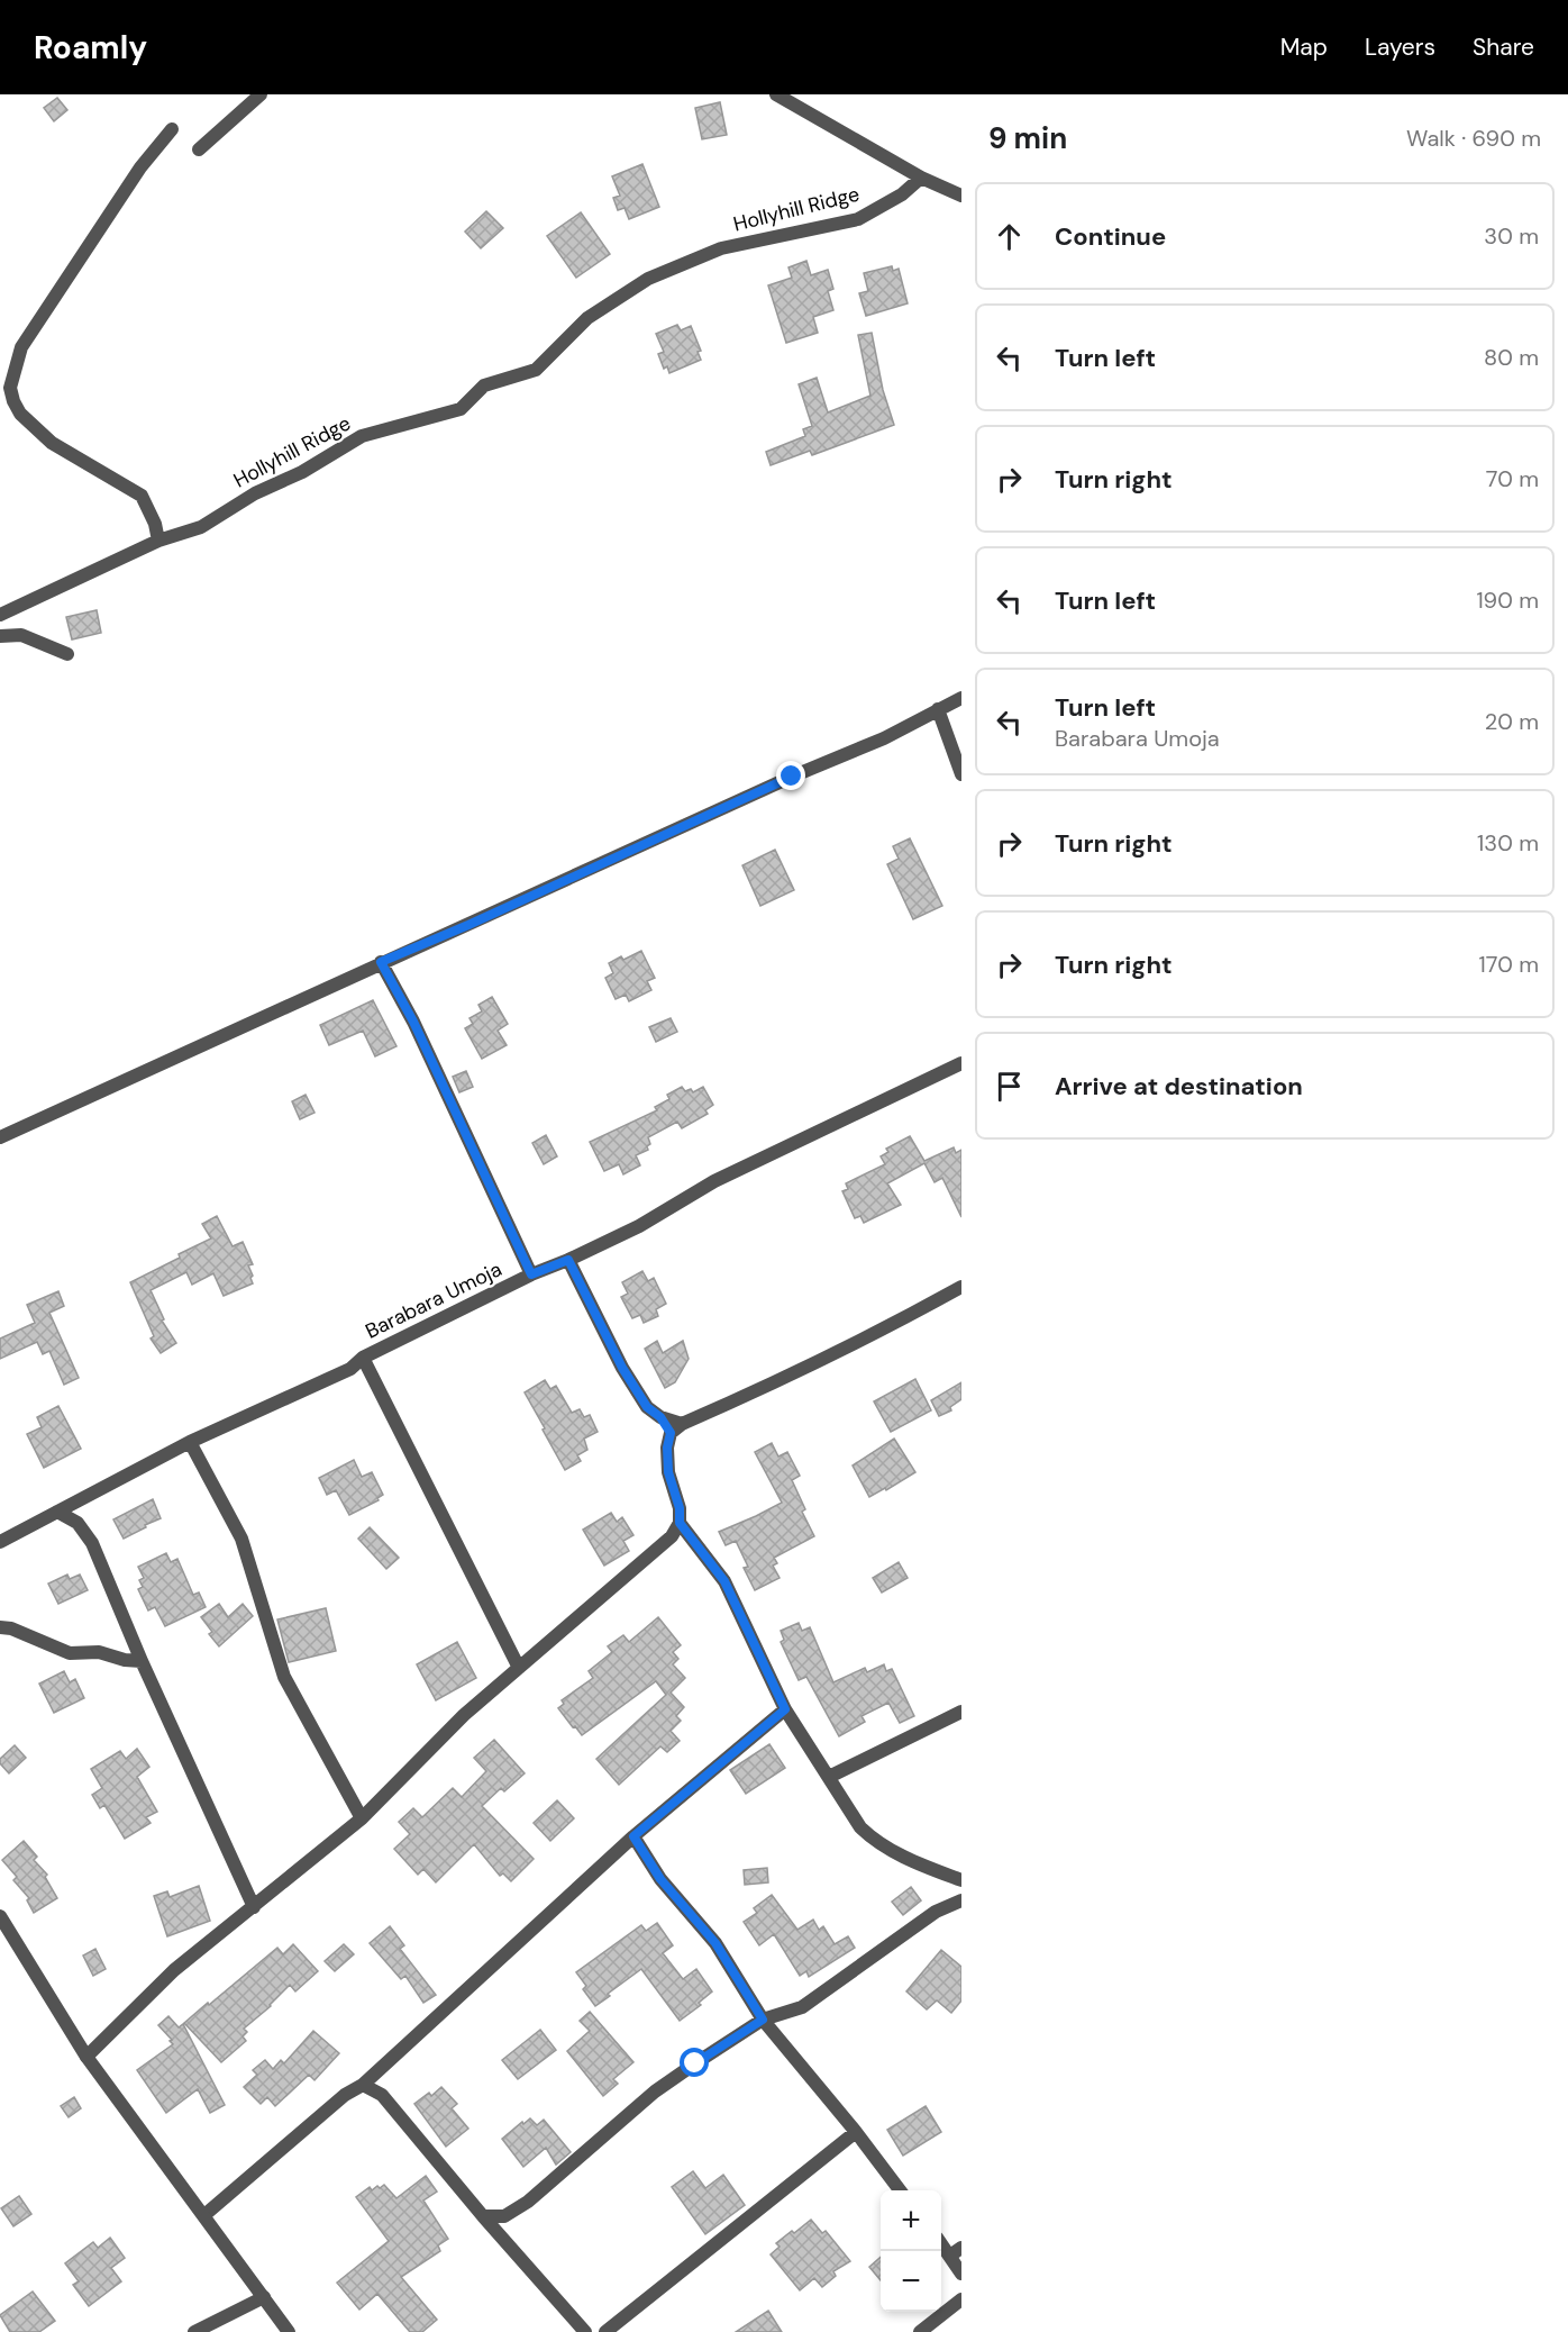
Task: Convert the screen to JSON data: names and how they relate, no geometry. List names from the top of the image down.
{
  "streets": {
    "street": ["Hollyhill Ridge", "Barabara Umoja"]
  },
  "page": {
    "header": "Roamly",
    "nav": ["Map", "Layers", "Share"],
    "heading": ["9 min", "Walk · 690 m"],
    "list": [
      ["Continue", "30 m"],
      ["Turn left", "80 m"],
      ["Turn right", "70 m"],
      ["Turn left", "190 m"],
      ["Turn left", "Barabara Umoja", "20 m"],
      ["Turn right", "130 m"],
      ["Turn right", "170 m"],
      "Arrive at destination"
    ],
    "map_buttons": ["+", "−"]
  }
}
